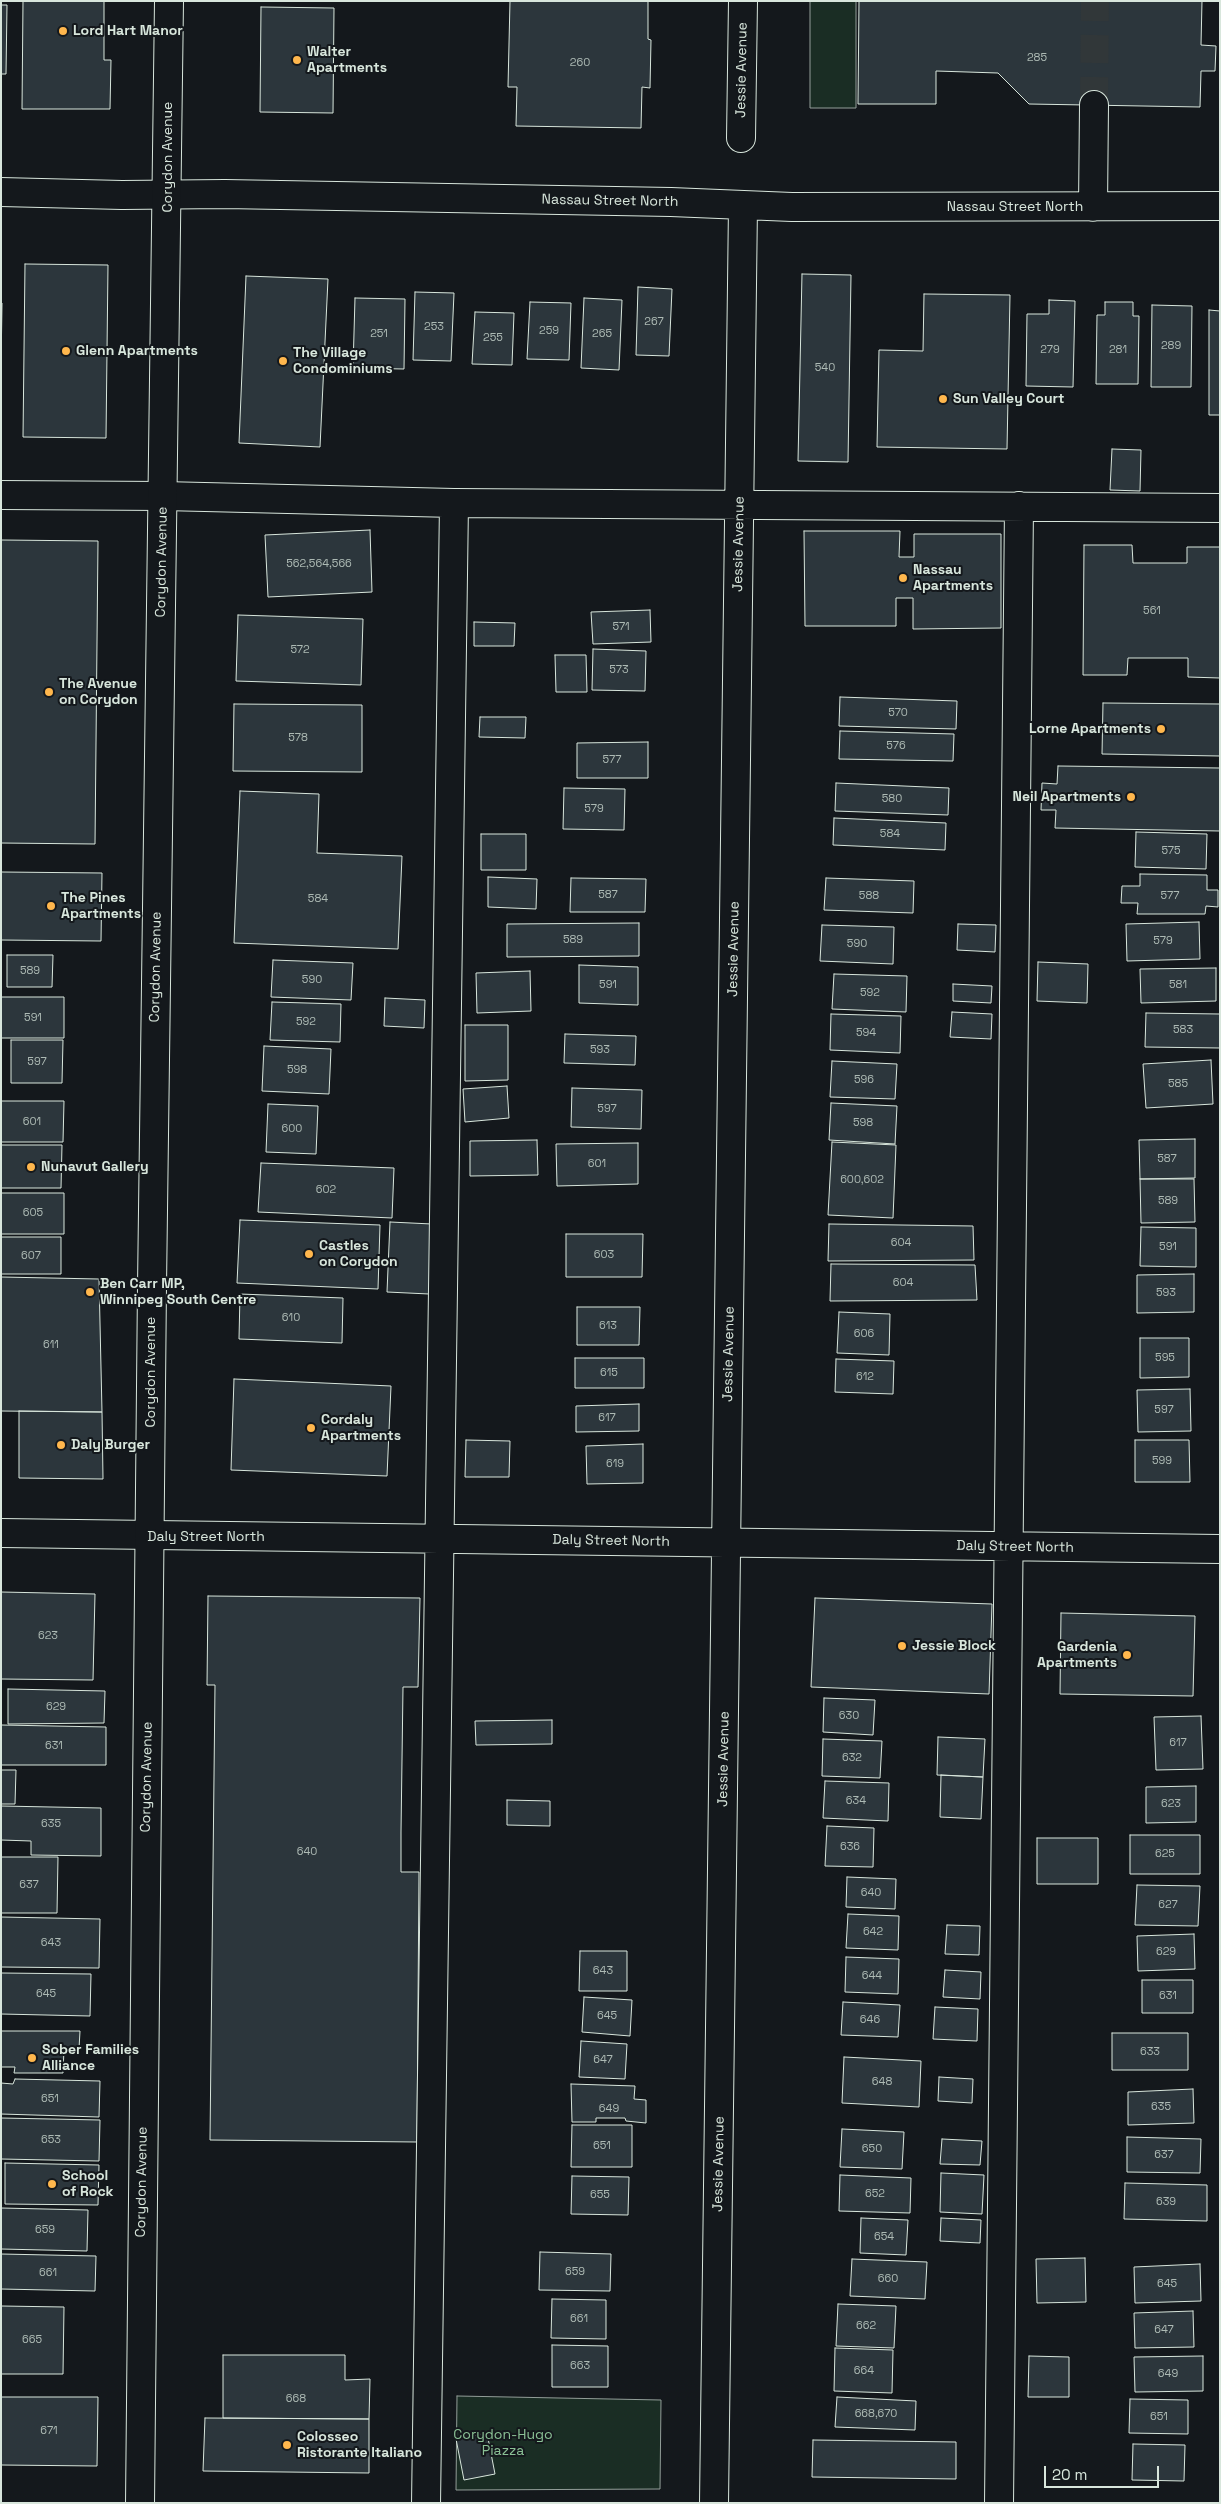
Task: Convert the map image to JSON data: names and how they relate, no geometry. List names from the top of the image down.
{
  "streets": {
    "street": [
      "Jessie Avenue",
      "Corydon Avenue",
      "Nassau Street North",
      "Daly Street North"
    ]
  },
  "crossings": [
    ["Jessie Avenue", "Nassau Street North"],
    ["Jessie Avenue", "Daly Street North"],
    ["Corydon Avenue", "Nassau Street North"],
    ["Corydon Avenue", "Daly Street North"]
  ],
  "parks": ["Corydon-Hugo Piazza"],
  "places": [
    "Lord Hart Manor",
    "Walter Apartments",
    "Glenn Apartments",
    "The Village Condominiums",
    "Sun Valley Court",
    "Nassau Apartments",
    "The Avenue on Corydon",
    "Lorne Apartments",
    "Neil Apartments",
    "The Pines Apartments",
    "Nunavut Gallery",
    "Castles on Corydon",
    "Ben Carr MP, Winnipeg South Centre",
    "Cordaly Apartments",
    "Daly Burger",
    "Jessie Block",
    "Gardenia Apartments",
    "Sober Families Alliance",
    "School of Rock",
    "Colosseo Ristorante Italiano"
  ],
  "house_numbers": [
    "285",
    "260",
    "267",
    "253",
    "259",
    "251",
    "265",
    "255",
    "289",
    "279",
    "281",
    "540",
    "562,564,566",
    "561",
    "571",
    "572",
    "573",
    "570",
    "578",
    "576",
    "577",
    "580",
    "579",
    "584",
    "575",
    "587",
    "588",
    "577",
    "584",
    "589",
    "579",
    "590",
    "589",
    "590",
    "591",
    "581",
    "592",
    "591",
    "592",
    "583",
    "594",
    "593",
    "597",
    "598",
    "596",
    "585",
    "597",
    "601",
    "598",
    "600",
    "587",
    "601",
    "600,602",
    "602",
    "589",
    "605",
    "604",
    "591",
    "603",
    "607",
    "604",
    "593",
    "610",
    "613",
    "606",
    "611",
    "595",
    "615",
    "612",
    "597",
    "617",
    "599",
    "619",
    "623",
    "629",
    "630",
    "617",
    "631",
    "632",
    "634",
    "623",
    "635",
    "636",
    "640",
    "625",
    "637",
    "640",
    "627",
    "642",
    "643",
    "629",
    "643",
    "644",
    "645",
    "631",
    "645",
    "646",
    "633",
    "647",
    "648",
    "651",
    "635",
    "649",
    "653",
    "651",
    "650",
    "637",
    "652",
    "655",
    "639",
    "659",
    "654",
    "659",
    "661",
    "660",
    "645",
    "661",
    "662",
    "647",
    "665",
    "663",
    "664",
    "649",
    "668",
    "668,670",
    "651",
    "671"
  ],
  "scale_bar": "20 m"
}
